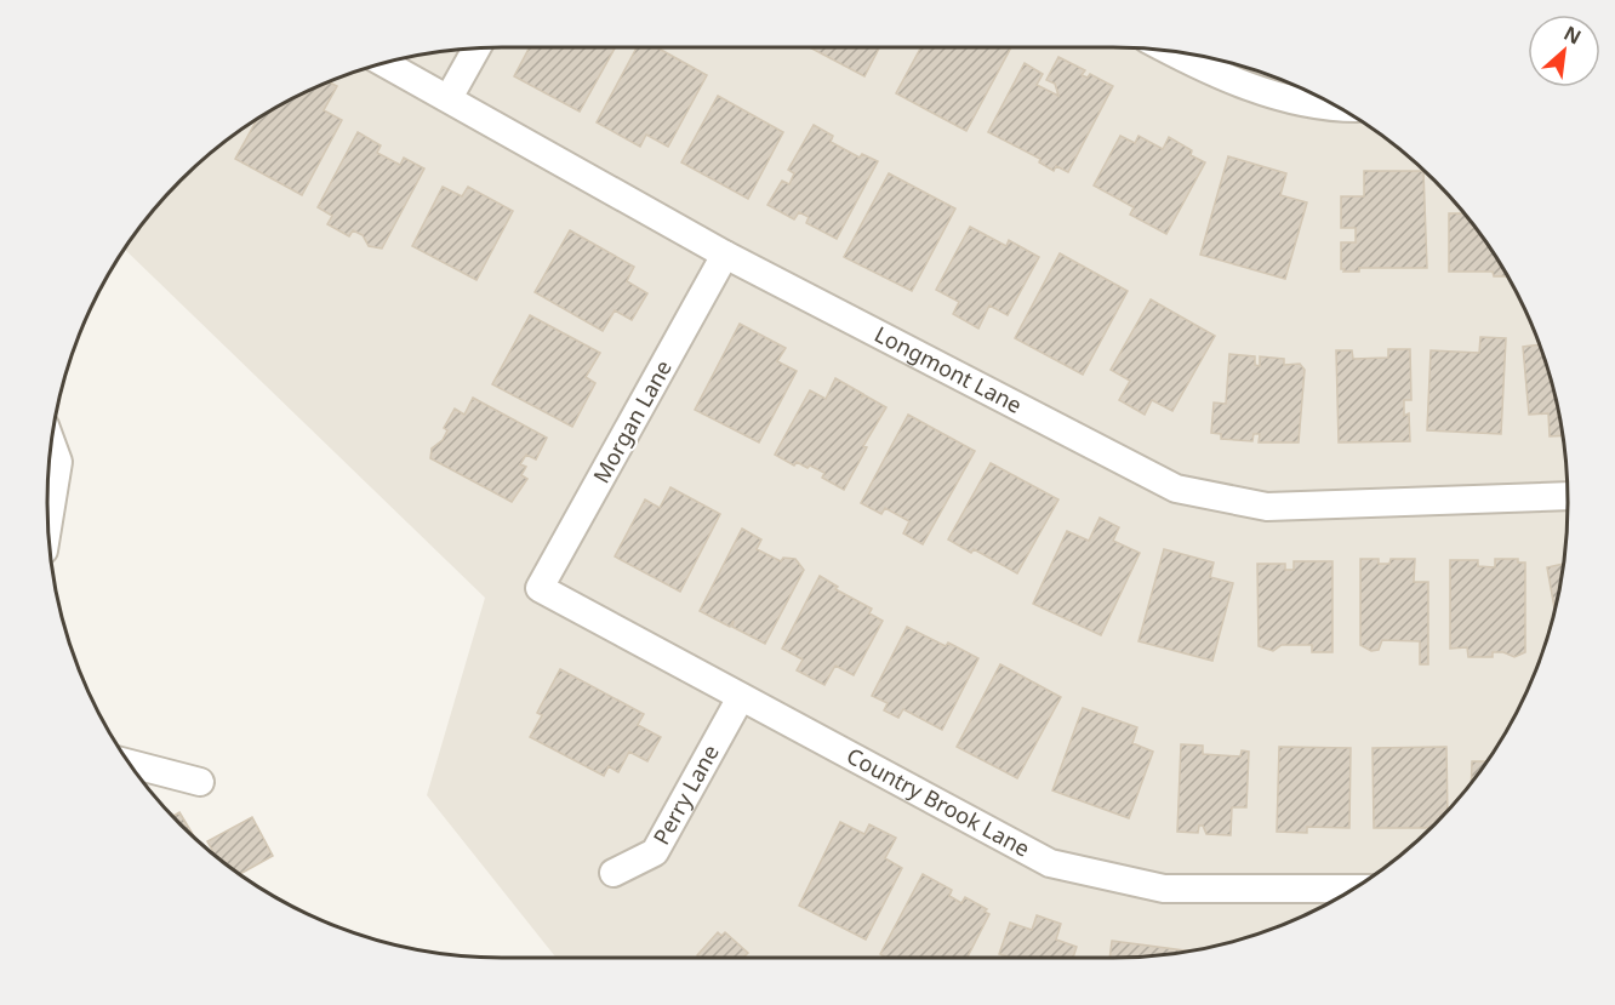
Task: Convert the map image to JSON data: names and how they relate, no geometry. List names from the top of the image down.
{
  "streets": {
    "street": [
      "Longmont Lane",
      "Morgan Lane",
      "Perry Lane",
      "Country Brook Lane"
    ]
  },
  "crossings": [
    ["Longmont Lane", "Morgan Lane"],
    ["Morgan Lane", "Country Brook Lane"],
    ["Perry Lane", "Country Brook Lane"]
  ],
  "north": "top right"
}
